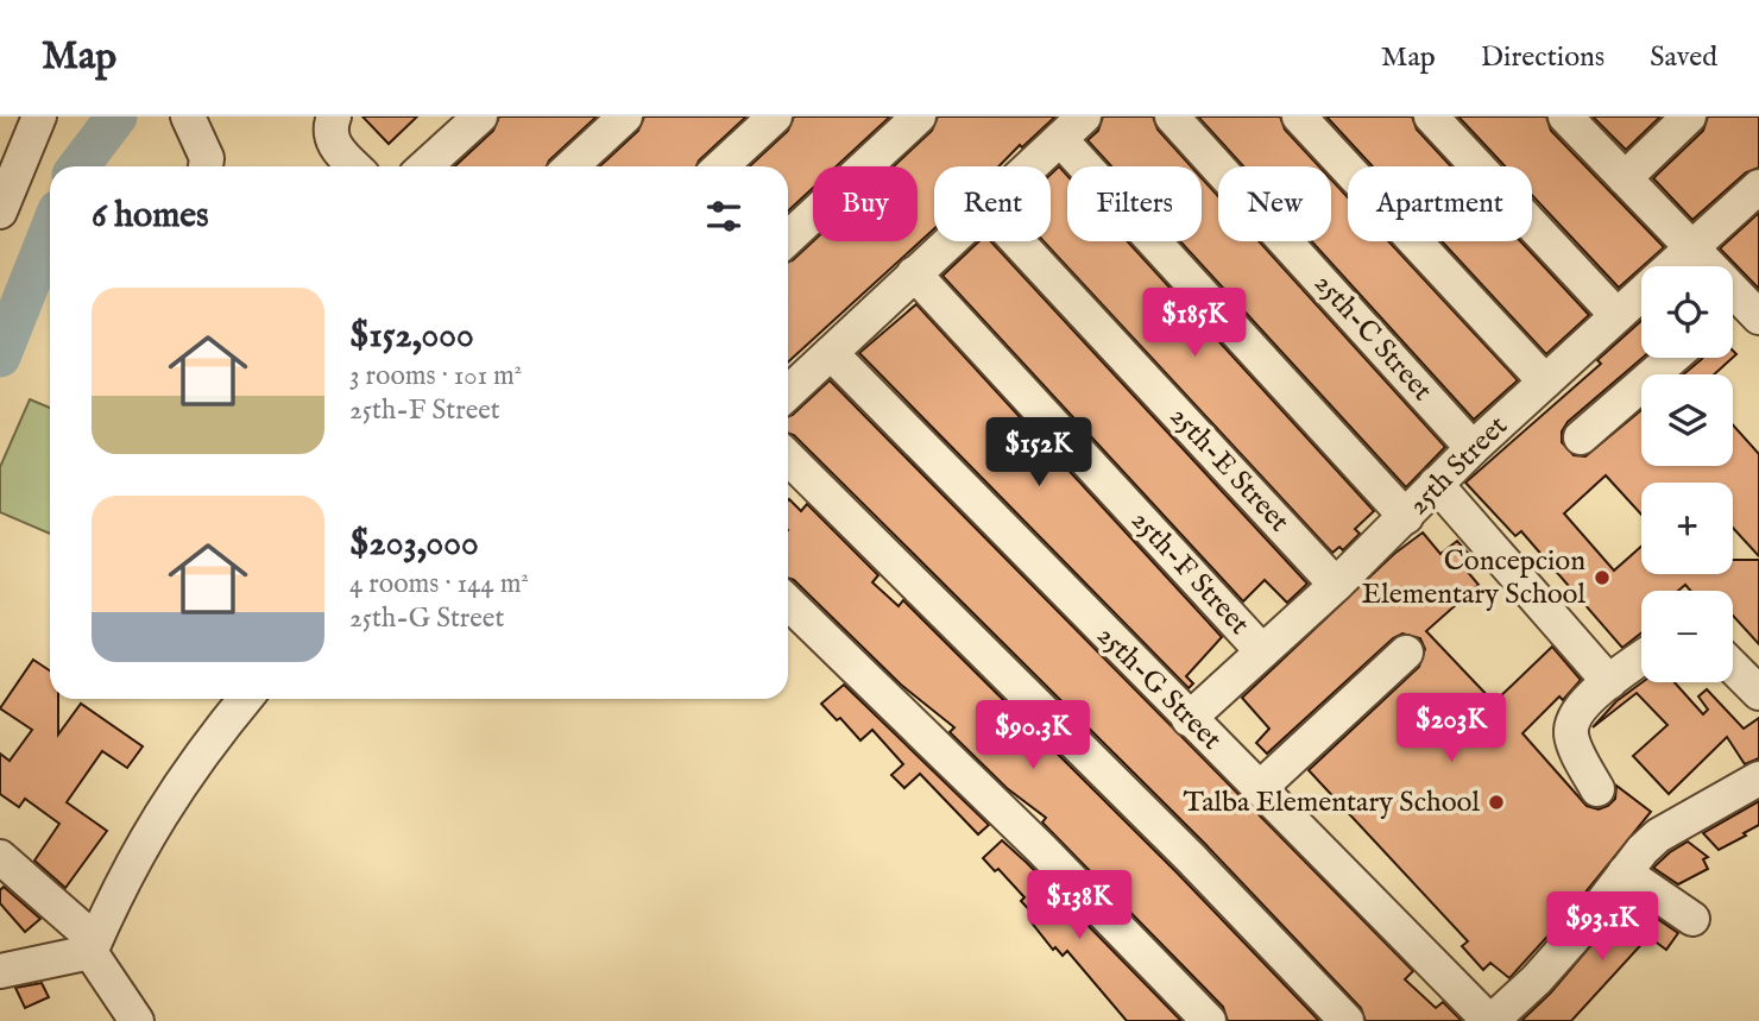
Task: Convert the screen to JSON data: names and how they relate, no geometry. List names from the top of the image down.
{
  "streets": {
    "street": [
      "25th-C Street",
      "25th Street",
      "25th-E Street",
      "25th-F Street",
      "25th-G Street"
    ]
  },
  "crossings": [
    ["25th-C Street", "25th Street"],
    ["25th Street", "25th-E Street"],
    ["25th Street", "25th-F Street"],
    ["25th Street", "25th-G Street"]
  ],
  "places": ["Concepcion Elementary School", "Talba Elementary School"],
  "page": {
    "header": "Map",
    "nav": ["Map", "Directions", "Saved"],
    "chip": [
      "Buy",
      "Rent",
      "Filters",
      "New",
      "Apartment"
    ],
    "heading": "6 homes",
    "map_buttons": ["+", "−"],
    "list": [
      {
        "name": "$152,000",
        "note": "3 rooms · 101 m² · 25th-F Street"
      },
      {
        "name": "$203,000",
        "note": "4 rooms · 144 m² · 25th-G Street"
      }
    ],
    "price": [
      "$185K",
      "$152K",
      "$203K",
      "$90.3K",
      "$138K",
      "$93.1K"
    ]
  }
}
